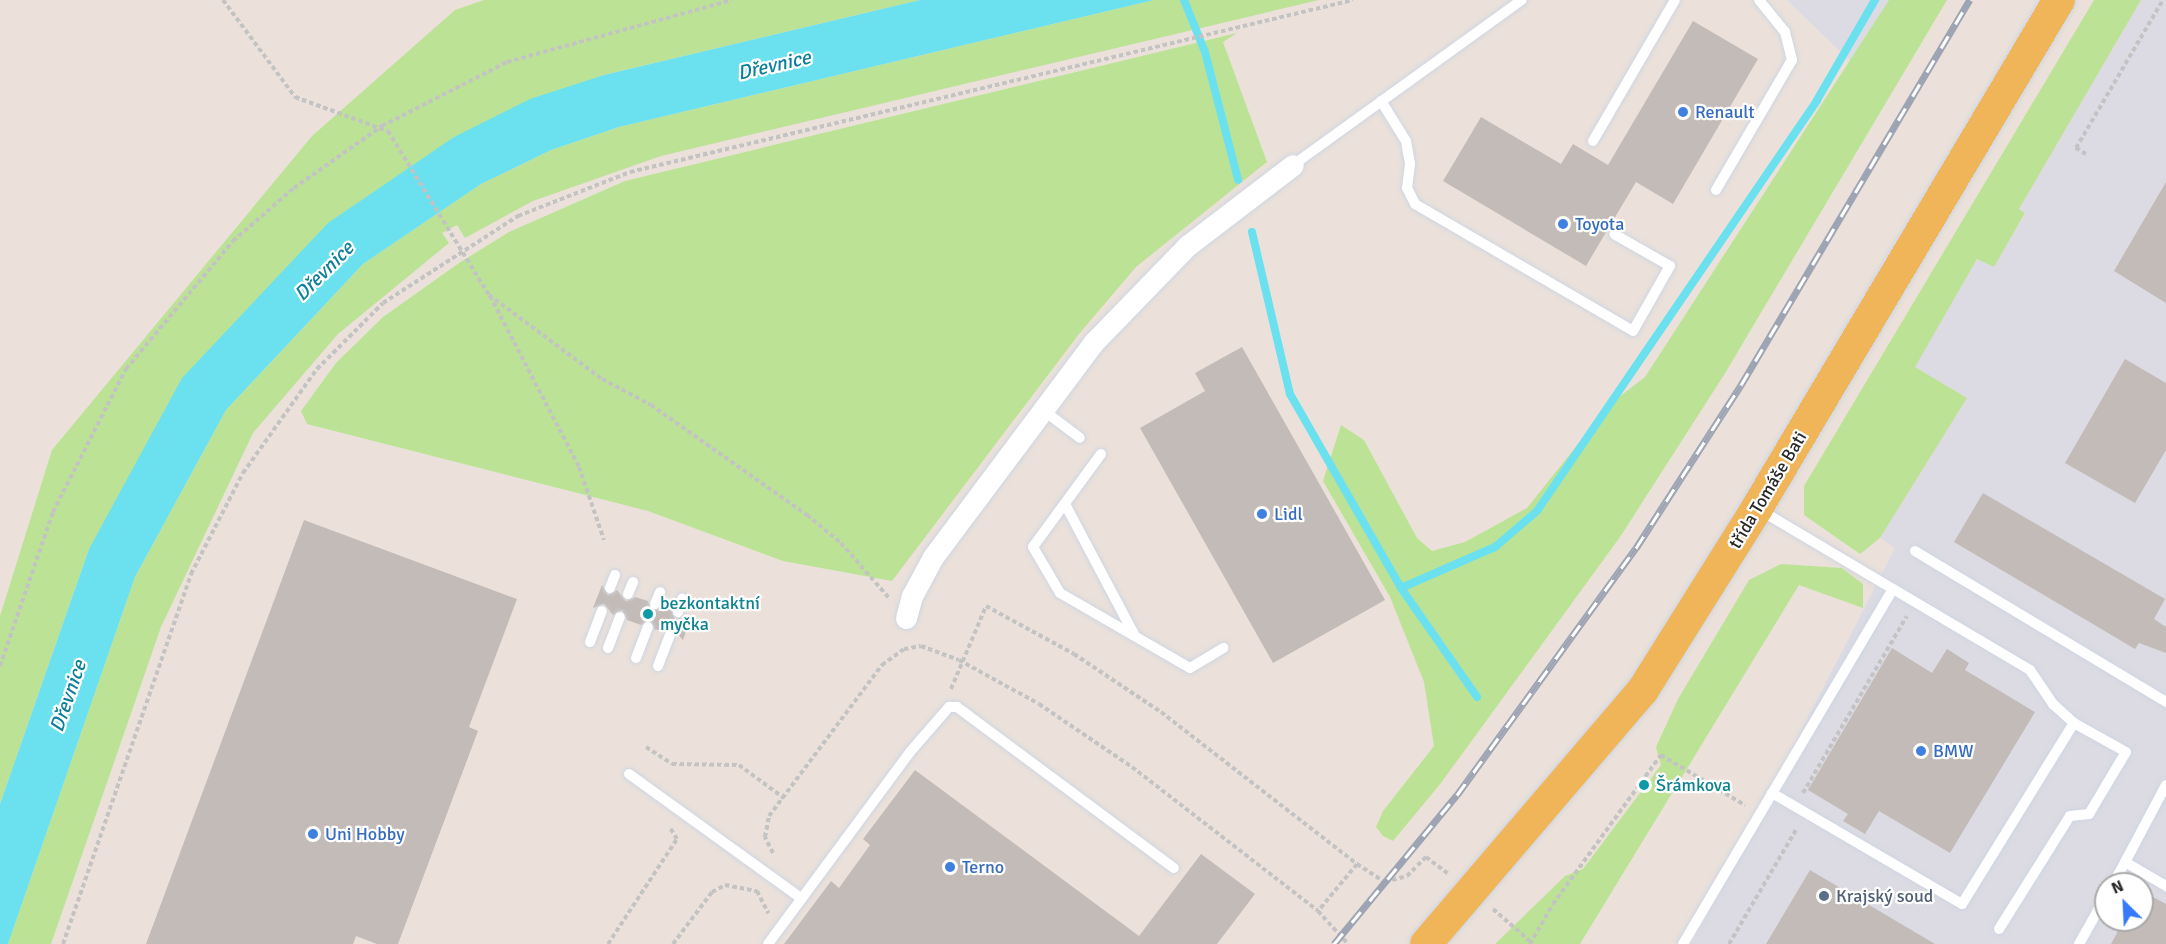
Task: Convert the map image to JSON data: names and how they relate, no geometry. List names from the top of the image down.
{
  "streets": {
    "main road": ["třída Tomáše Bati"]
  },
  "water": ["Dřevnice"],
  "places": [
    "Renault",
    "Toyota",
    "Lidl",
    "bezkontaktní myčka",
    "BMW",
    "Šrámkova",
    "Uni Hobby",
    "Terno",
    "Krajský soud"
  ],
  "north": "top left"
}
